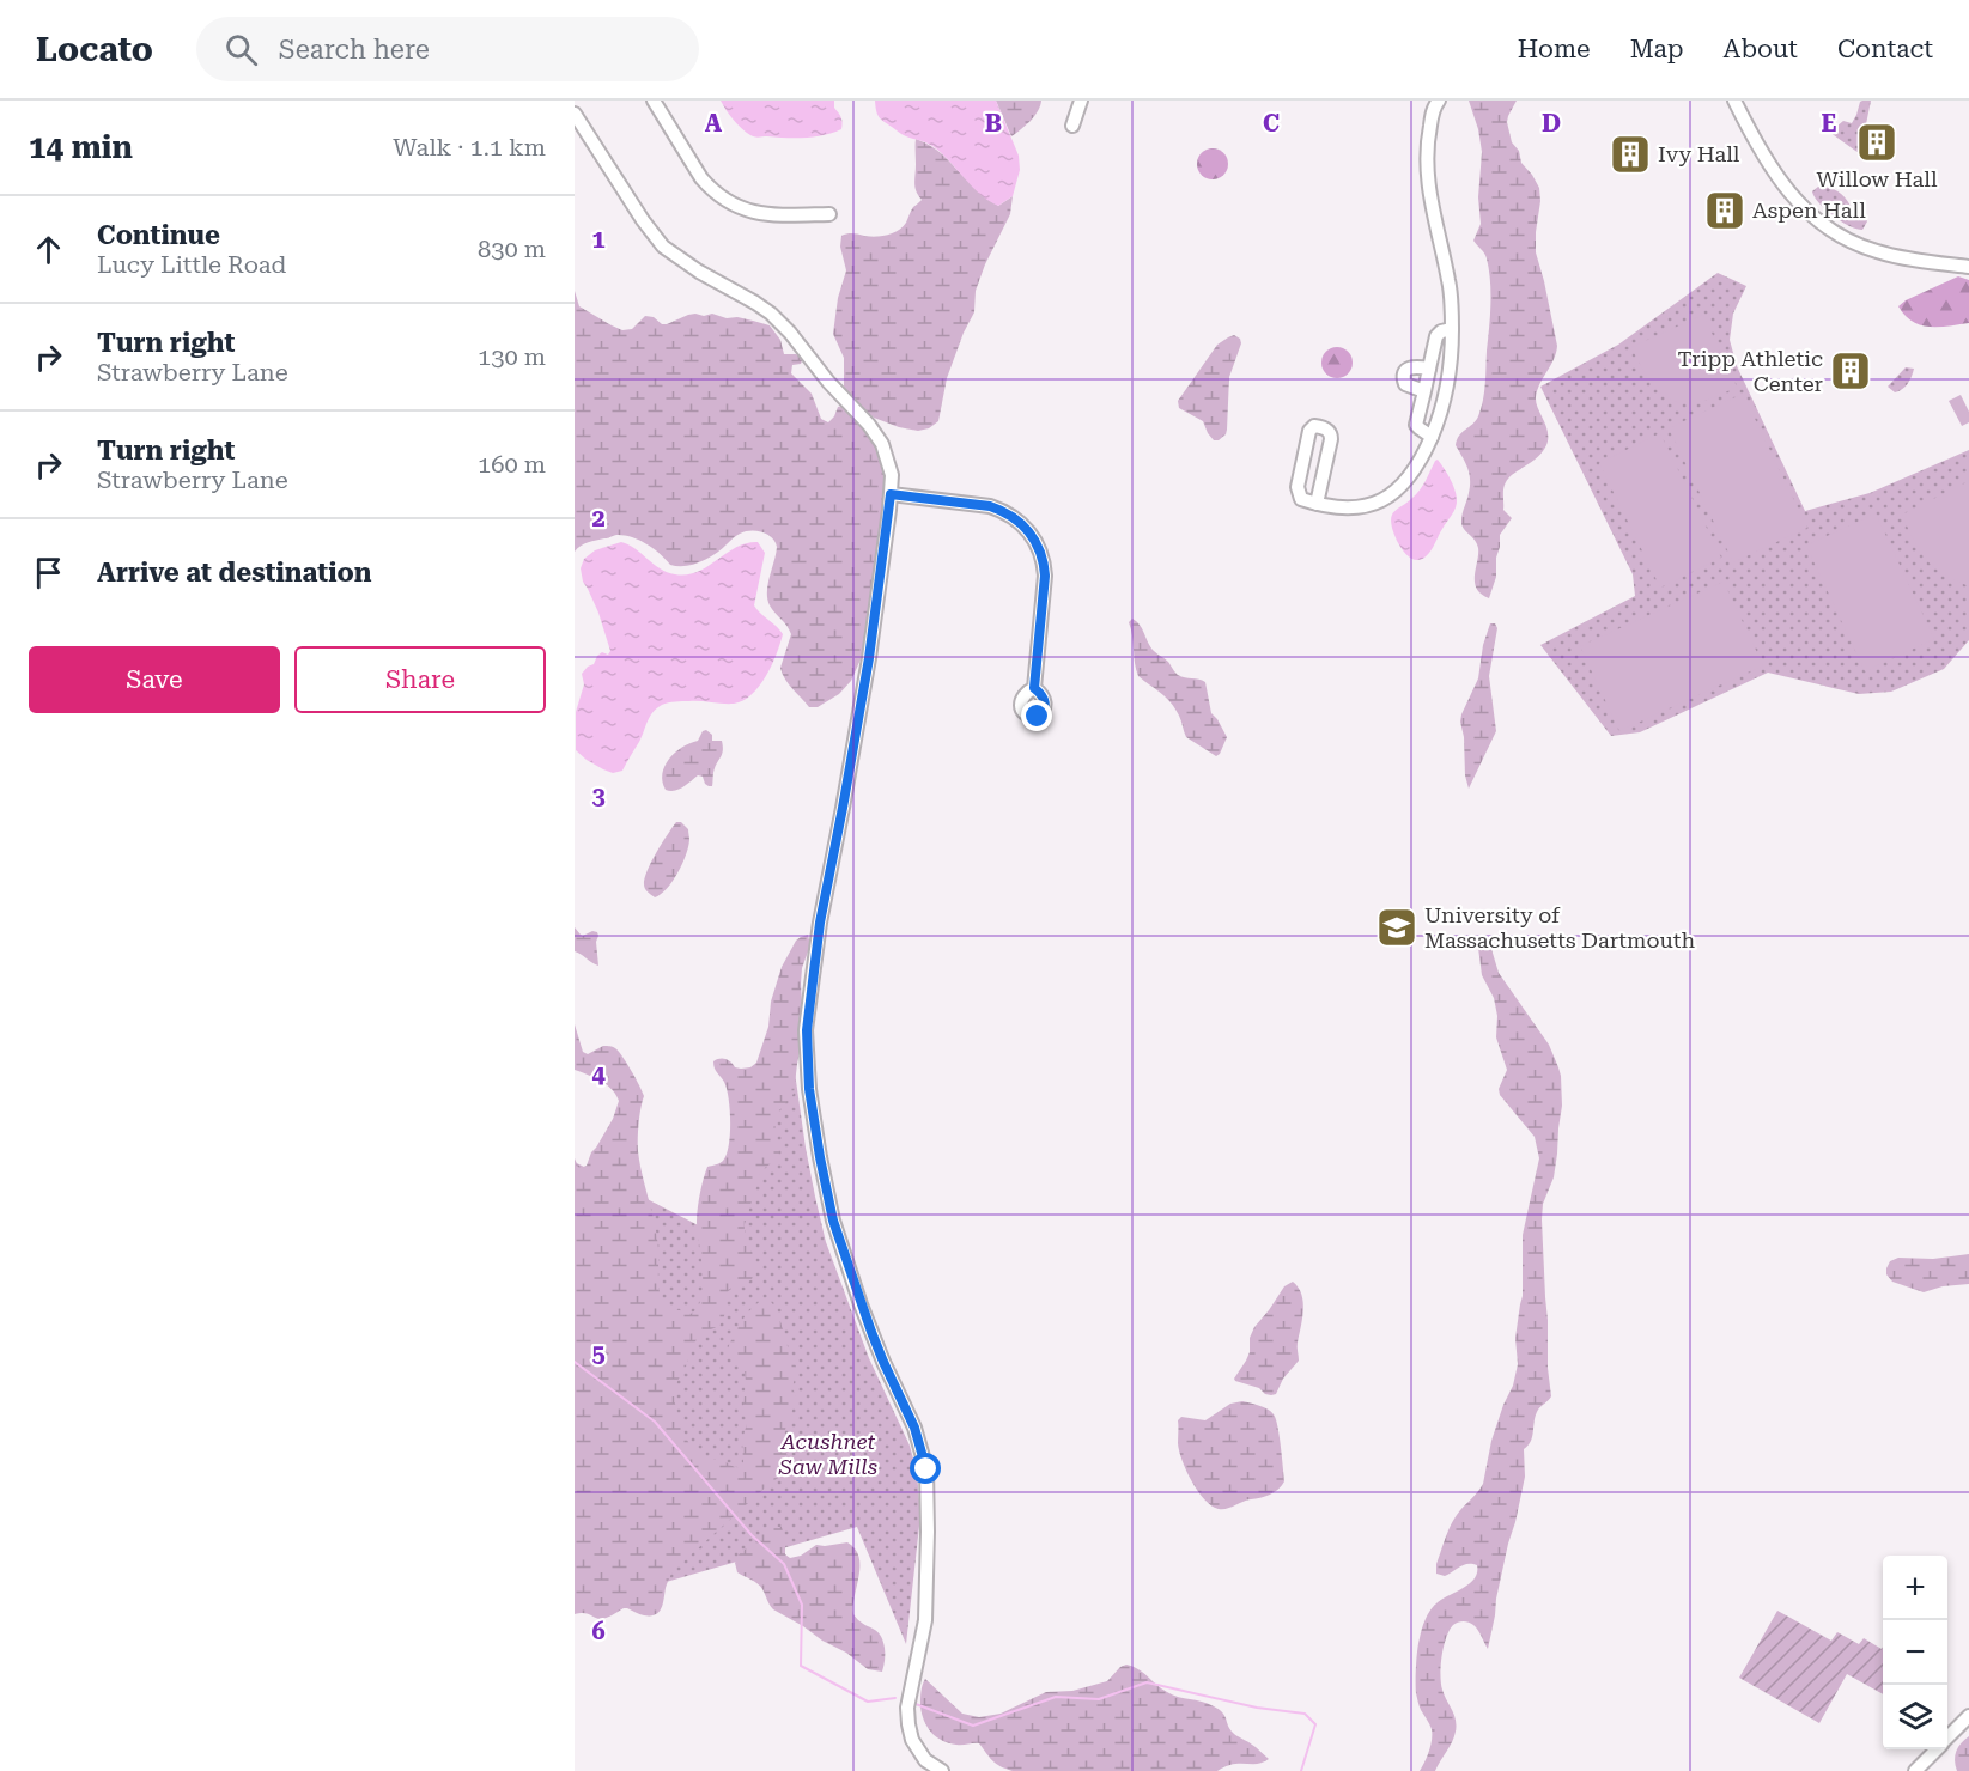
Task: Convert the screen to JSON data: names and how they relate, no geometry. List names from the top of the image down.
{
  "parks": ["Acushnet Saw Mills"],
  "places": {
    "building": [
      "Willow Hall",
      "Ivy Hall",
      "Aspen Hall",
      "Tripp Athletic Center"
    ],
    "school or university": ["University of Massachusetts Dartmouth"]
  },
  "page": {
    "header": "Locato",
    "search": "Search here",
    "nav": [
      "Home",
      "Map",
      "About",
      "Contact"
    ],
    "heading": ["14 min", "Walk · 1.1 km"],
    "list": [
      ["Continue", "Lucy Little Road", "830 m"],
      ["Turn right", "Strawberry Lane", "130 m"],
      ["Turn right", "Strawberry Lane", "160 m"],
      "Arrive at destination"
    ],
    "buttons": ["Save", "Share"],
    "map_buttons": ["+", "−"]
  },
  "grid": {
    "columns": [
      "A",
      "B",
      "C",
      "D",
      "E"
    ],
    "rows": [
      "1",
      "2",
      "3",
      "4",
      "5",
      "6"
    ]
  }
}
